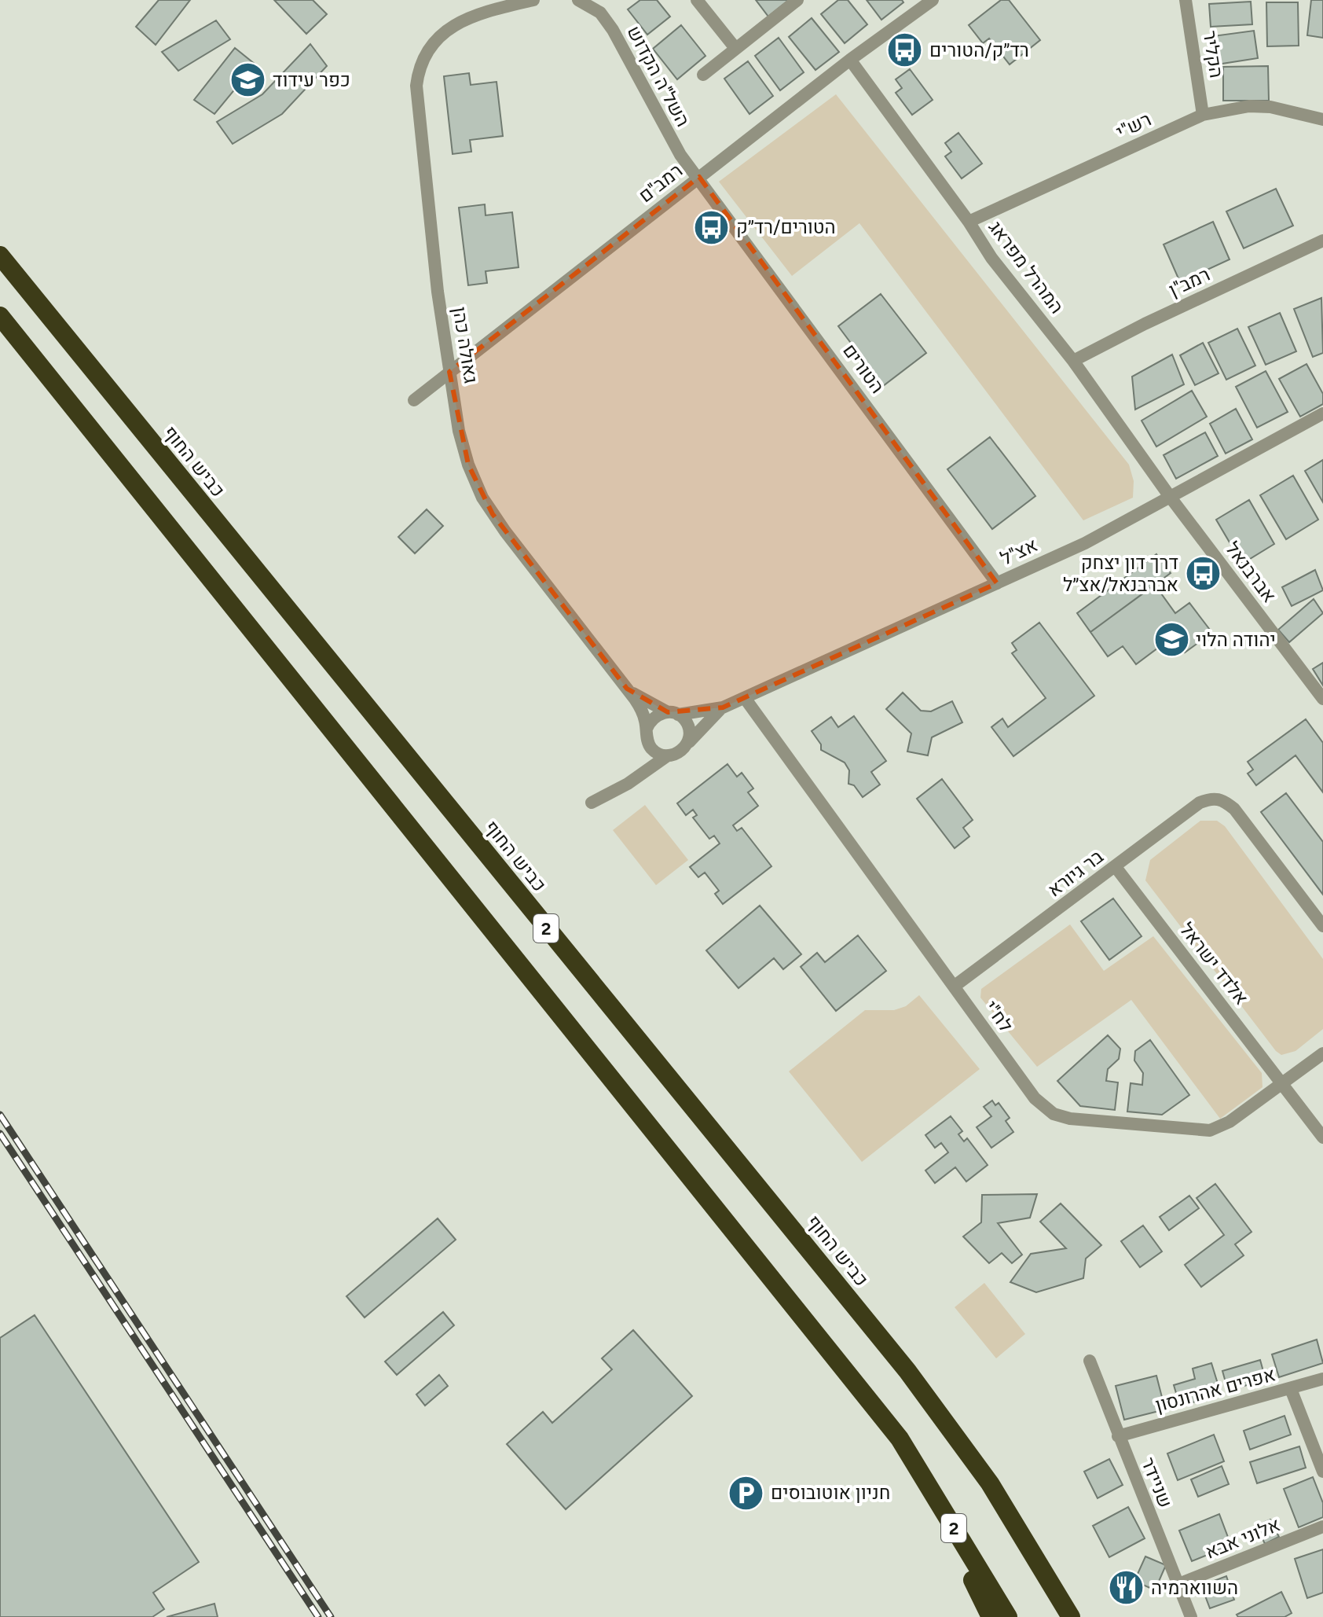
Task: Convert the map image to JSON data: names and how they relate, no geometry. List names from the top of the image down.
{
  "streets": {
    "highway": ["כביש החוף", "2"],
    "street": [
      "הקליר",
      "השל\"ה הקדוש",
      "רש\"י",
      "רמב\"ם",
      "המהרל מפראג",
      "רמב\"ן",
      "גאולה כהן",
      "הטורים",
      "אצ\"ל",
      "אברבנאל",
      "בר גיורא",
      "אלדד ישראל",
      "לח\"י",
      "אפרים אהרונסון",
      "שניידר",
      "אלוני אבא"
    ]
  },
  "crossings": [
    ["הקליר", "רש\"י"],
    ["השל\"ה הקדוש", "רמב\"ם"],
    ["השל\"ה הקדוש", "הטורים"],
    ["רש\"י", "המהרל מפראג"],
    ["רמב\"ם", "המהרל מפראג"],
    ["רמב\"ם", "גאולה כהן"],
    ["רמב\"ם", "הטורים"],
    ["המהרל מפראג", "רמב\"ן"],
    ["המהרל מפראג", "אצ\"ל"],
    ["המהרל מפראג", "אברבנאל"],
    ["גאולה כהן", "אצ\"ל"],
    ["הטורים", "אצ\"ל"],
    ["אצ\"ל", "אברבנאל"],
    ["אצ\"ל", "לח\"י"],
    ["בר גיורא", "אלדד ישראל"],
    ["בר גיורא", "לח\"י"],
    ["אלדד ישראל", "לח\"י"],
    ["אפרים אהרונסון", "שניידר"],
    ["שניידר", "אלוני אבא"]
  ],
  "places": {
    "bus stop": ["רד״ק/הטורים", "הטורים/רד״ק", "דרך דון יצחק אברבנאל/אצ״ל"],
    "school or university": ["כפר עידוד", "יהודה הלוי"],
    "parking": ["חניון אוטובוסים"],
    "restaurant": ["השווארמיה"]
  }
}
